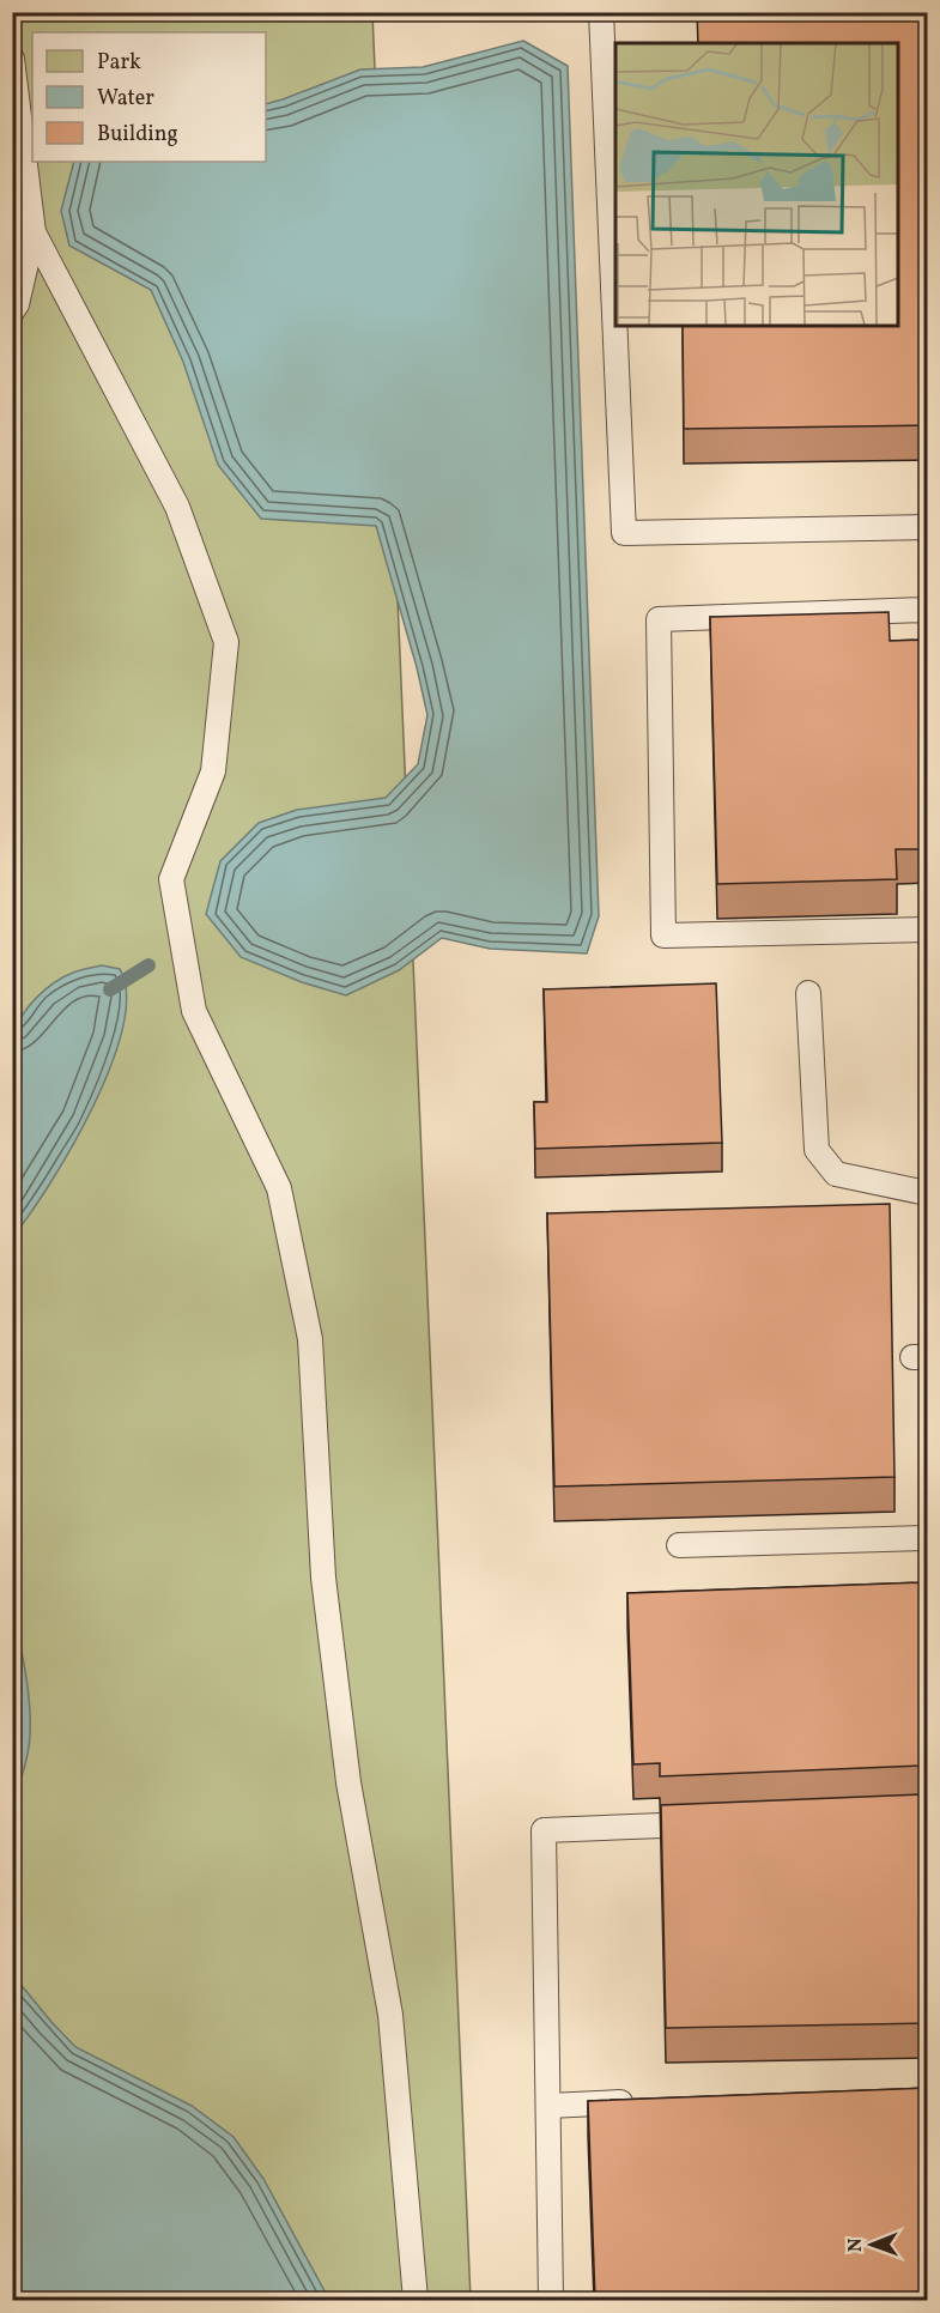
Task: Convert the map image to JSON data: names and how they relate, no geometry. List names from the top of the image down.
{
  "legend": ["Park", "Water", "Building"],
  "north": "left"
}
